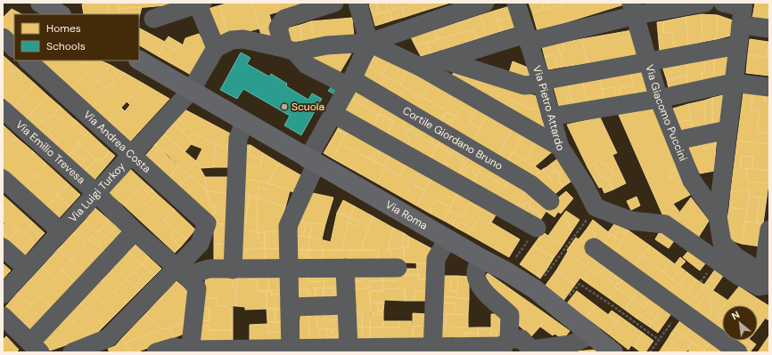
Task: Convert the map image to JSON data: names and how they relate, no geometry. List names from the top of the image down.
{
  "streets": {
    "main road": ["Via Roma"],
    "street": [
      "Via Pietro Attardo",
      "Via Giacomo Puccini",
      "Cortile Giordano Bruno",
      "Via Andrea Costa",
      "Via Emilio Trevesa",
      "Via Luigi Turkoy"
    ]
  },
  "crossings": [
    ["Via Andrea Costa", "Via Emilio Trevesa"],
    ["Via Andrea Costa", "Via Luigi Turkoy"],
    ["Via Emilio Trevesa", "Via Luigi Turkoy"],
    ["Via Luigi Turkoy", "Via Roma"]
  ],
  "places": ["Scuola"],
  "legend": ["Homes", "Schools"],
  "north": "top left"
}
